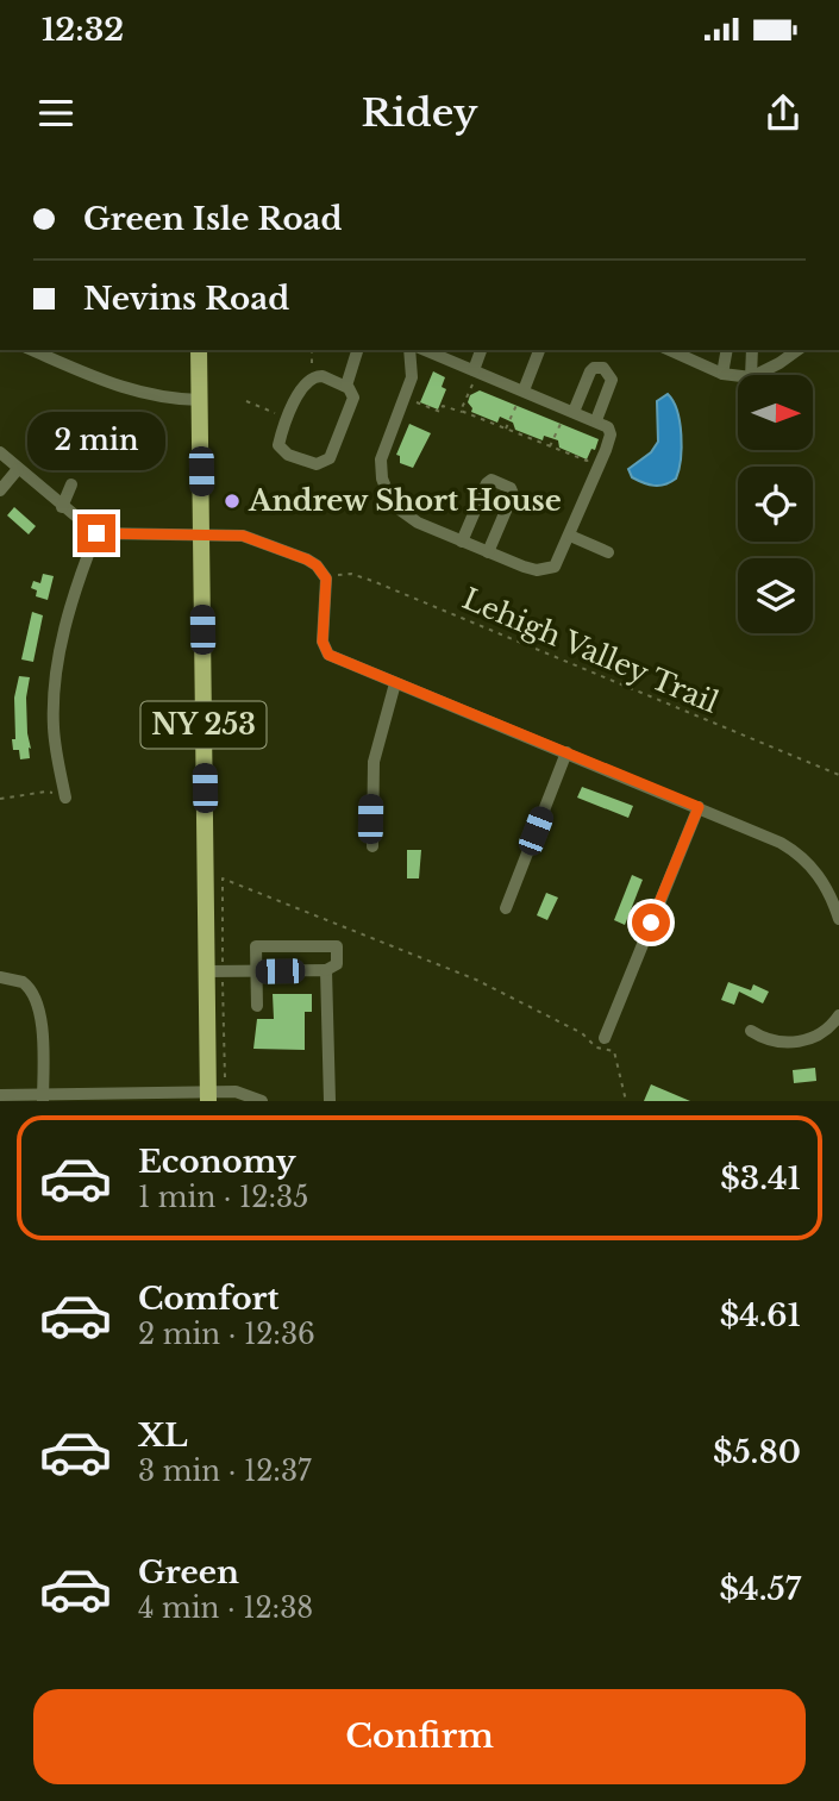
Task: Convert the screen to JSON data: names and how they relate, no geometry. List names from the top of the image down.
{
  "streets": {
    "main road": ["NY 253"],
    "path": ["Lehigh Valley Trail"]
  },
  "places": ["Andrew Short House"],
  "north": "right",
  "page": {
    "status": "12:32",
    "header": "Ridey",
    "banner": ["Green Isle Road", "Nevins Road"],
    "bubble": "2 min",
    "list": [
      {
        "name": "Economy",
        "note": "1 min · 12:35",
        "value": "$3.41"
      },
      {
        "name": "Comfort",
        "note": "2 min · 12:36",
        "value": "$4.61"
      },
      {
        "name": "XL",
        "note": "3 min · 12:37",
        "value": "$5.80"
      },
      {
        "name": "Green",
        "note": "4 min · 12:38",
        "value": "$4.57"
      }
    ],
    "buttons": "Confirm"
  }
}
